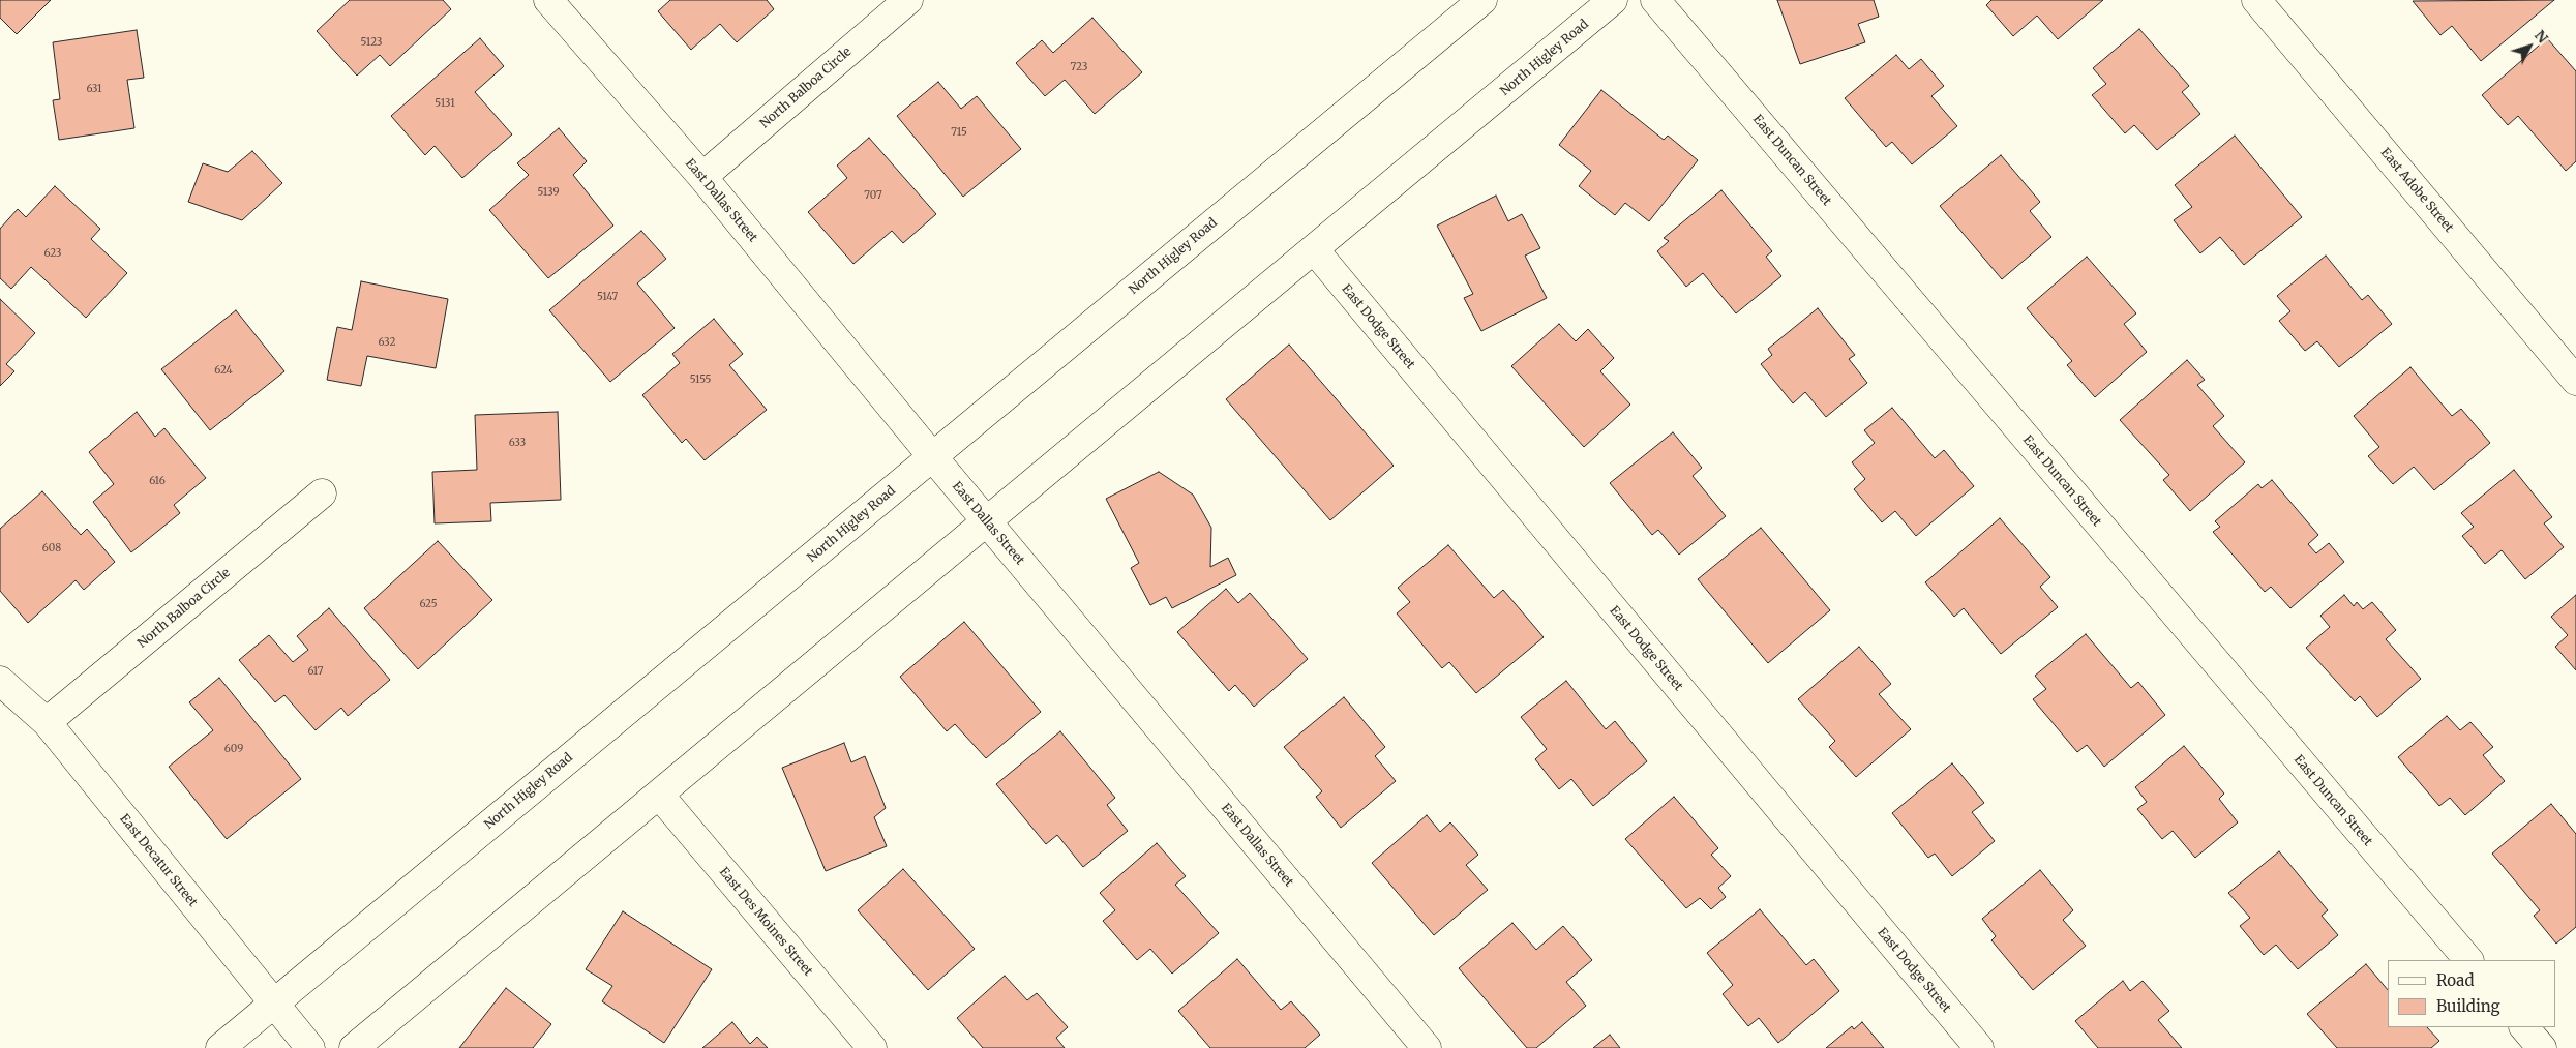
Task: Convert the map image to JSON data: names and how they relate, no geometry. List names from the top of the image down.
{
  "streets": {
    "street": [
      "North Higley Road",
      "North Balboa Circle",
      "East Duncan Street",
      "East Adobe Street",
      "East Dallas Street",
      "East Dodge Street",
      "East Decatur Street",
      "East Des Moines Street"
    ]
  },
  "crossings": [
    ["North Higley Road", "East Dallas Street"],
    ["North Higley Road", "East Dodge Street"],
    ["North Higley Road", "East Decatur Street"],
    ["North Higley Road", "East Des Moines Street"],
    ["North Balboa Circle", "East Dallas Street"],
    ["North Balboa Circle", "East Decatur Street"]
  ],
  "house_numbers": [
    "5123",
    "723",
    "631",
    "5131",
    "715",
    "5139",
    "707",
    "623",
    "5147",
    "632",
    "624",
    "5155",
    "633",
    "616",
    "608",
    "625",
    "617",
    "609"
  ],
  "legend": ["Road", "Building"],
  "north": "top right"
}
